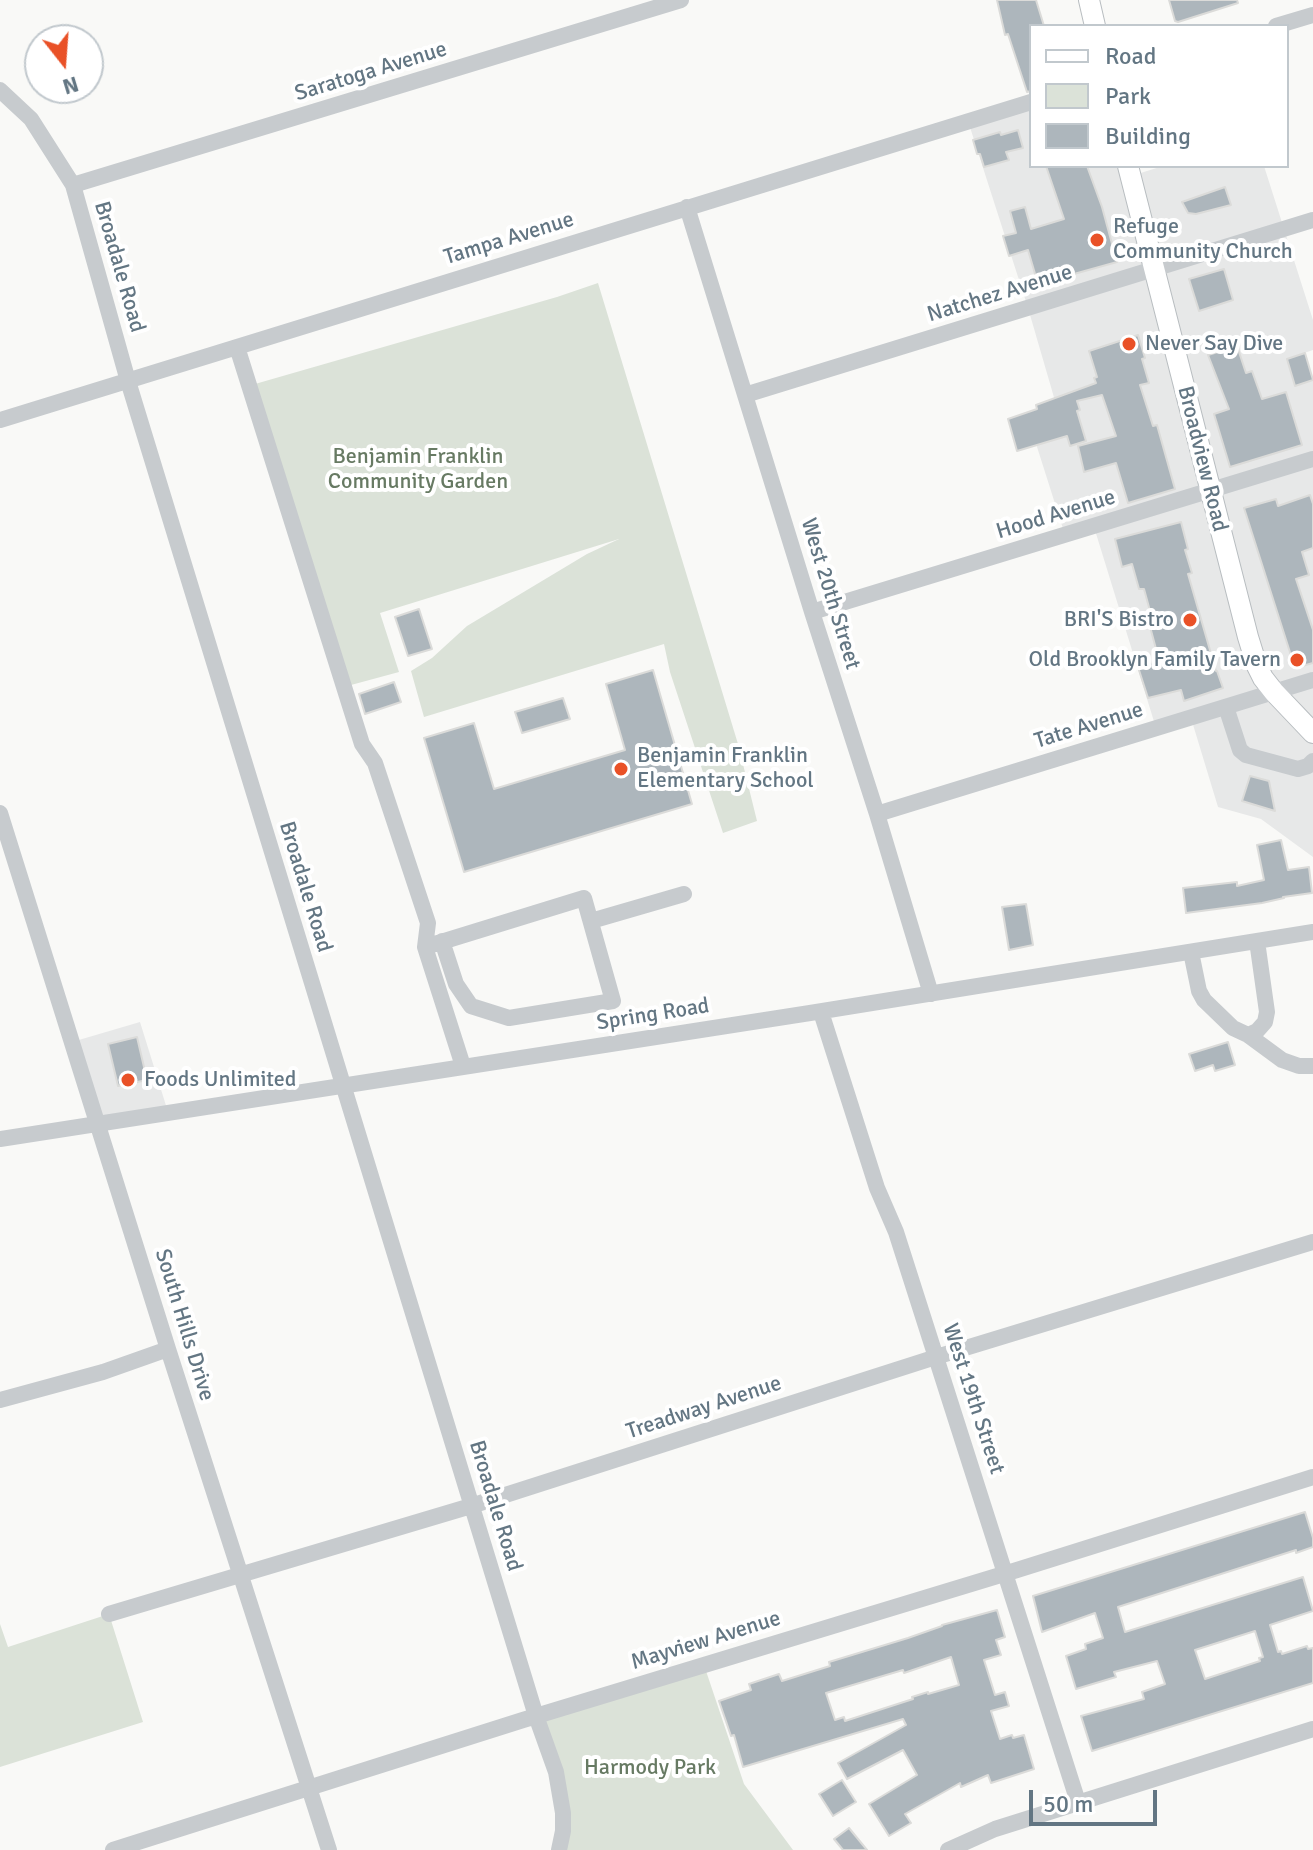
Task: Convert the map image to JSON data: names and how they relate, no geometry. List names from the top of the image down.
{
  "streets": {
    "main road": ["Broadview Road"],
    "street": [
      "Saratoga Avenue",
      "Tampa Avenue",
      "Broadale Road",
      "Natchez Avenue",
      "Hood Avenue",
      "West 20th Street",
      "Tate Avenue",
      "Spring Road",
      "South Hills Drive",
      "West 19th Street",
      "Treadway Avenue",
      "Mayview Avenue"
    ]
  },
  "crossings": [
    ["Saratoga Avenue", "Broadale Road"],
    ["Tampa Avenue", "Broadale Road"],
    ["Tampa Avenue", "West 20th Street"],
    ["Broadale Road", "Spring Road"],
    ["Broadale Road", "Treadway Avenue"],
    ["Broadale Road", "Mayview Avenue"],
    ["Natchez Avenue", "Broadview Road"],
    ["Natchez Avenue", "West 20th Street"],
    ["Broadview Road", "Hood Avenue"],
    ["Broadview Road", "Tate Avenue"],
    ["Hood Avenue", "West 20th Street"],
    ["West 20th Street", "Tate Avenue"],
    ["West 20th Street", "Spring Road"],
    ["Spring Road", "South Hills Drive"],
    ["Spring Road", "West 19th Street"],
    ["South Hills Drive", "Treadway Avenue"],
    ["South Hills Drive", "Mayview Avenue"],
    ["West 19th Street", "Treadway Avenue"],
    ["West 19th Street", "Mayview Avenue"]
  ],
  "parks": ["Benjamin Franklin Community Garden", "Harmody Park"],
  "places": [
    "Refuge Community Church",
    "Never Say Dive",
    "BRI'S Bistro",
    "Old Brooklyn Family Tavern",
    "Benjamin Franklin Elementary School",
    "Foods Unlimited"
  ],
  "legend": ["Road", "Park", "Building"],
  "scale_bar": "50 m",
  "north": "bottom"
}
